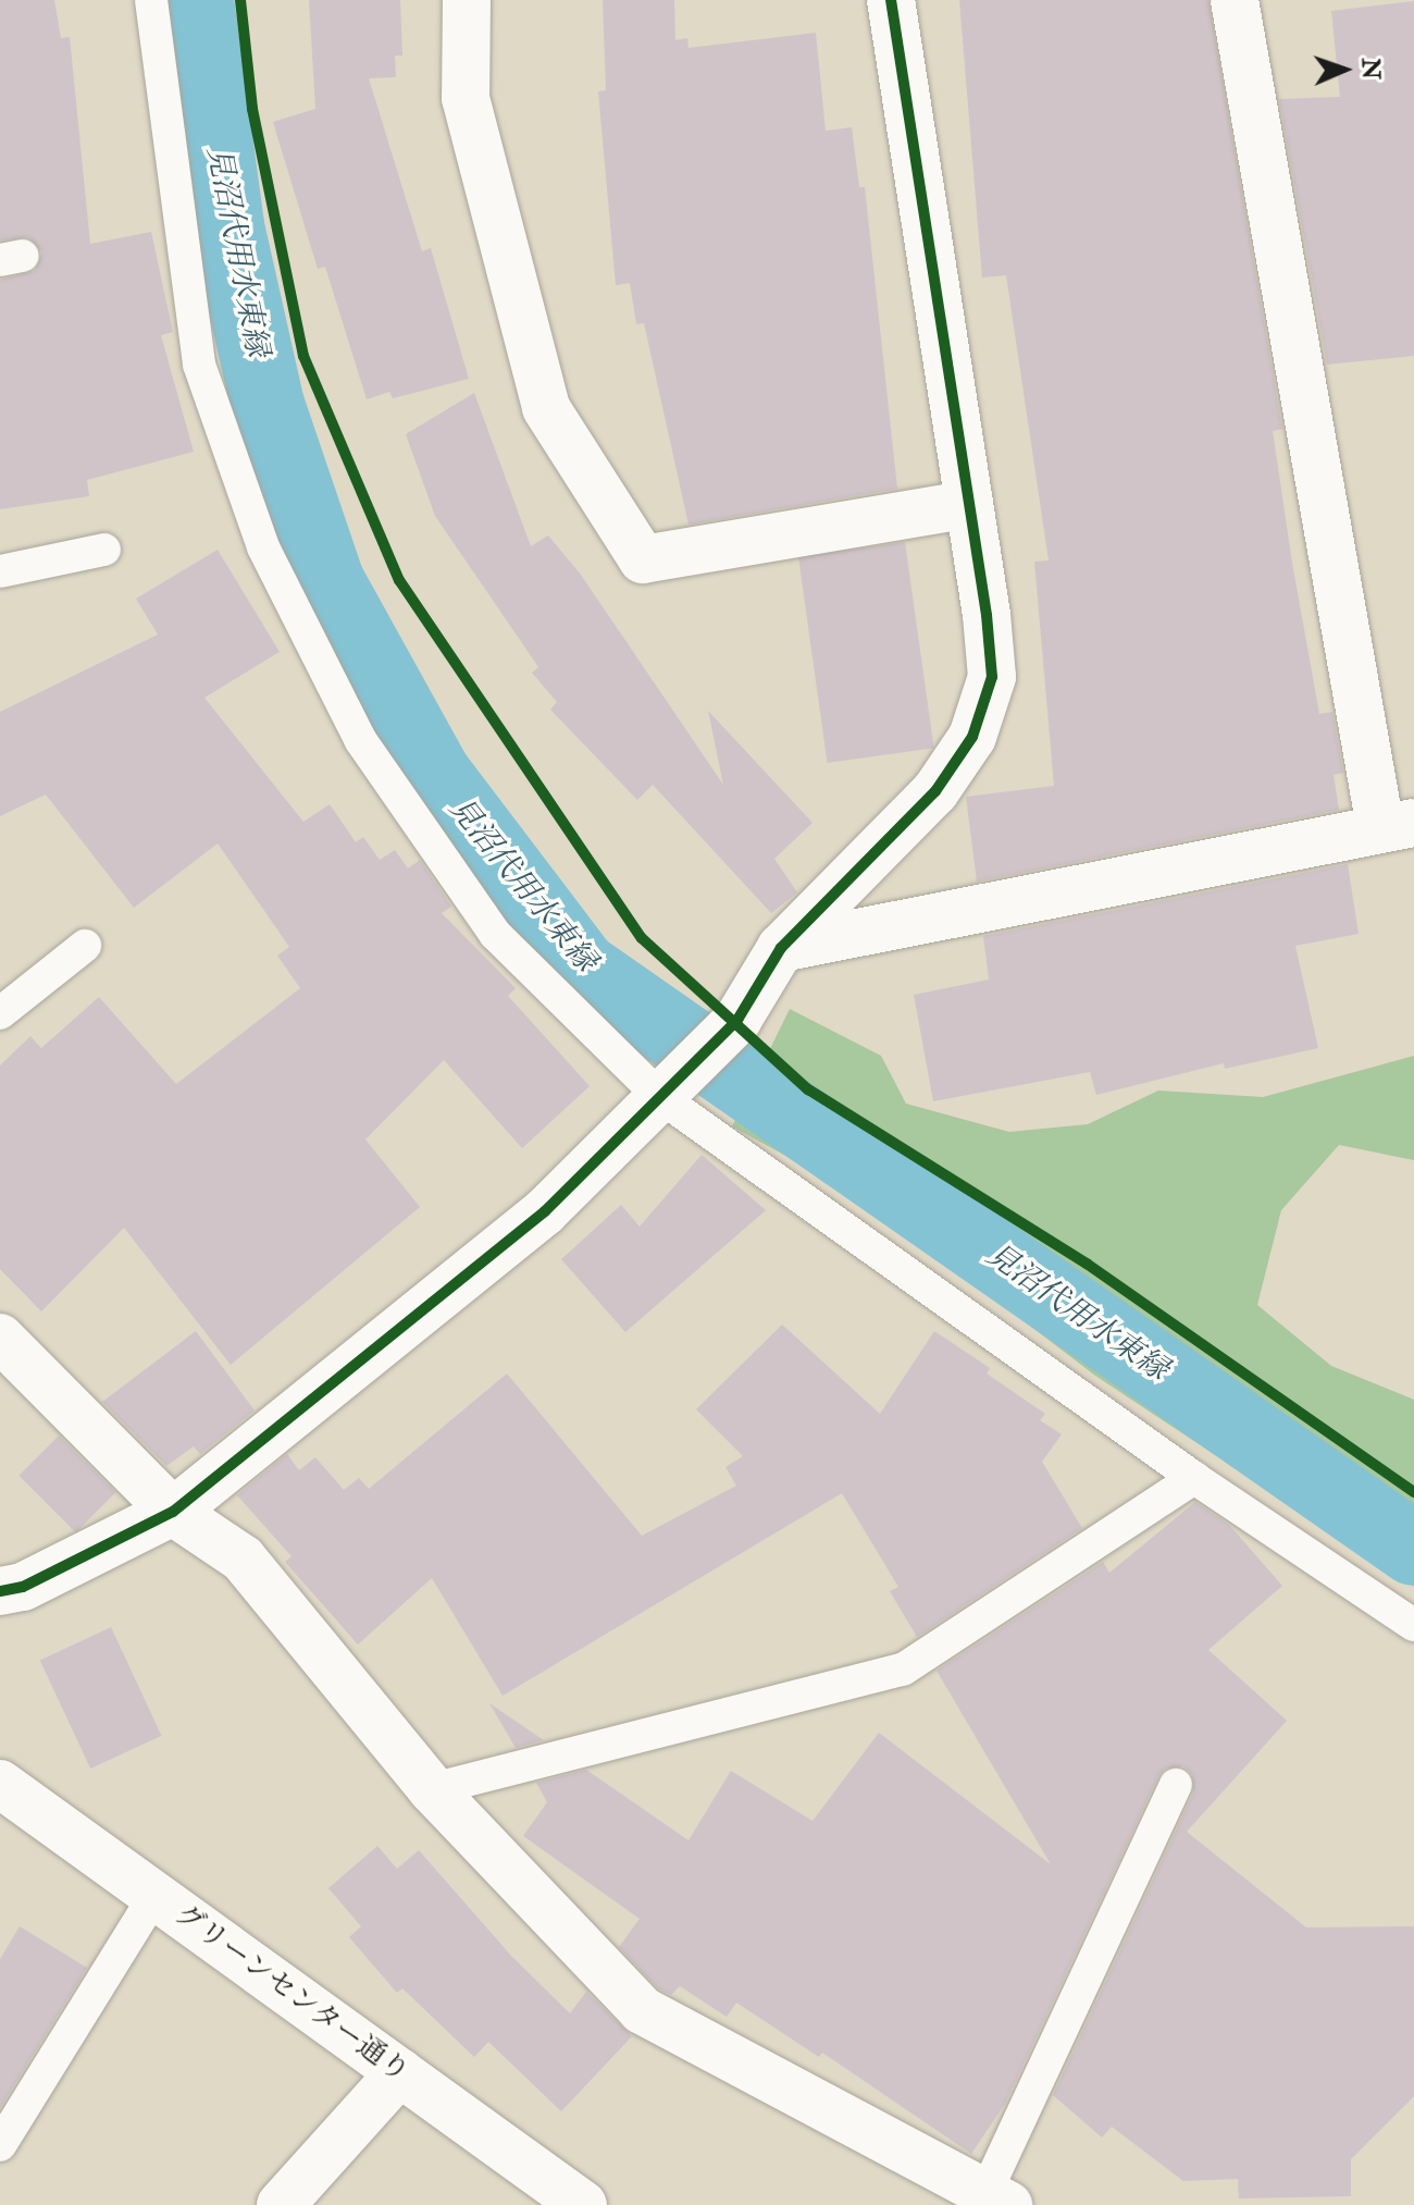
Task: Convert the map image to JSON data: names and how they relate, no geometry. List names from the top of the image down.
{
  "streets": {
    "street": ["グリーンセンター通り"]
  },
  "water": ["見沼代用水東縁"],
  "north": "right"
}
